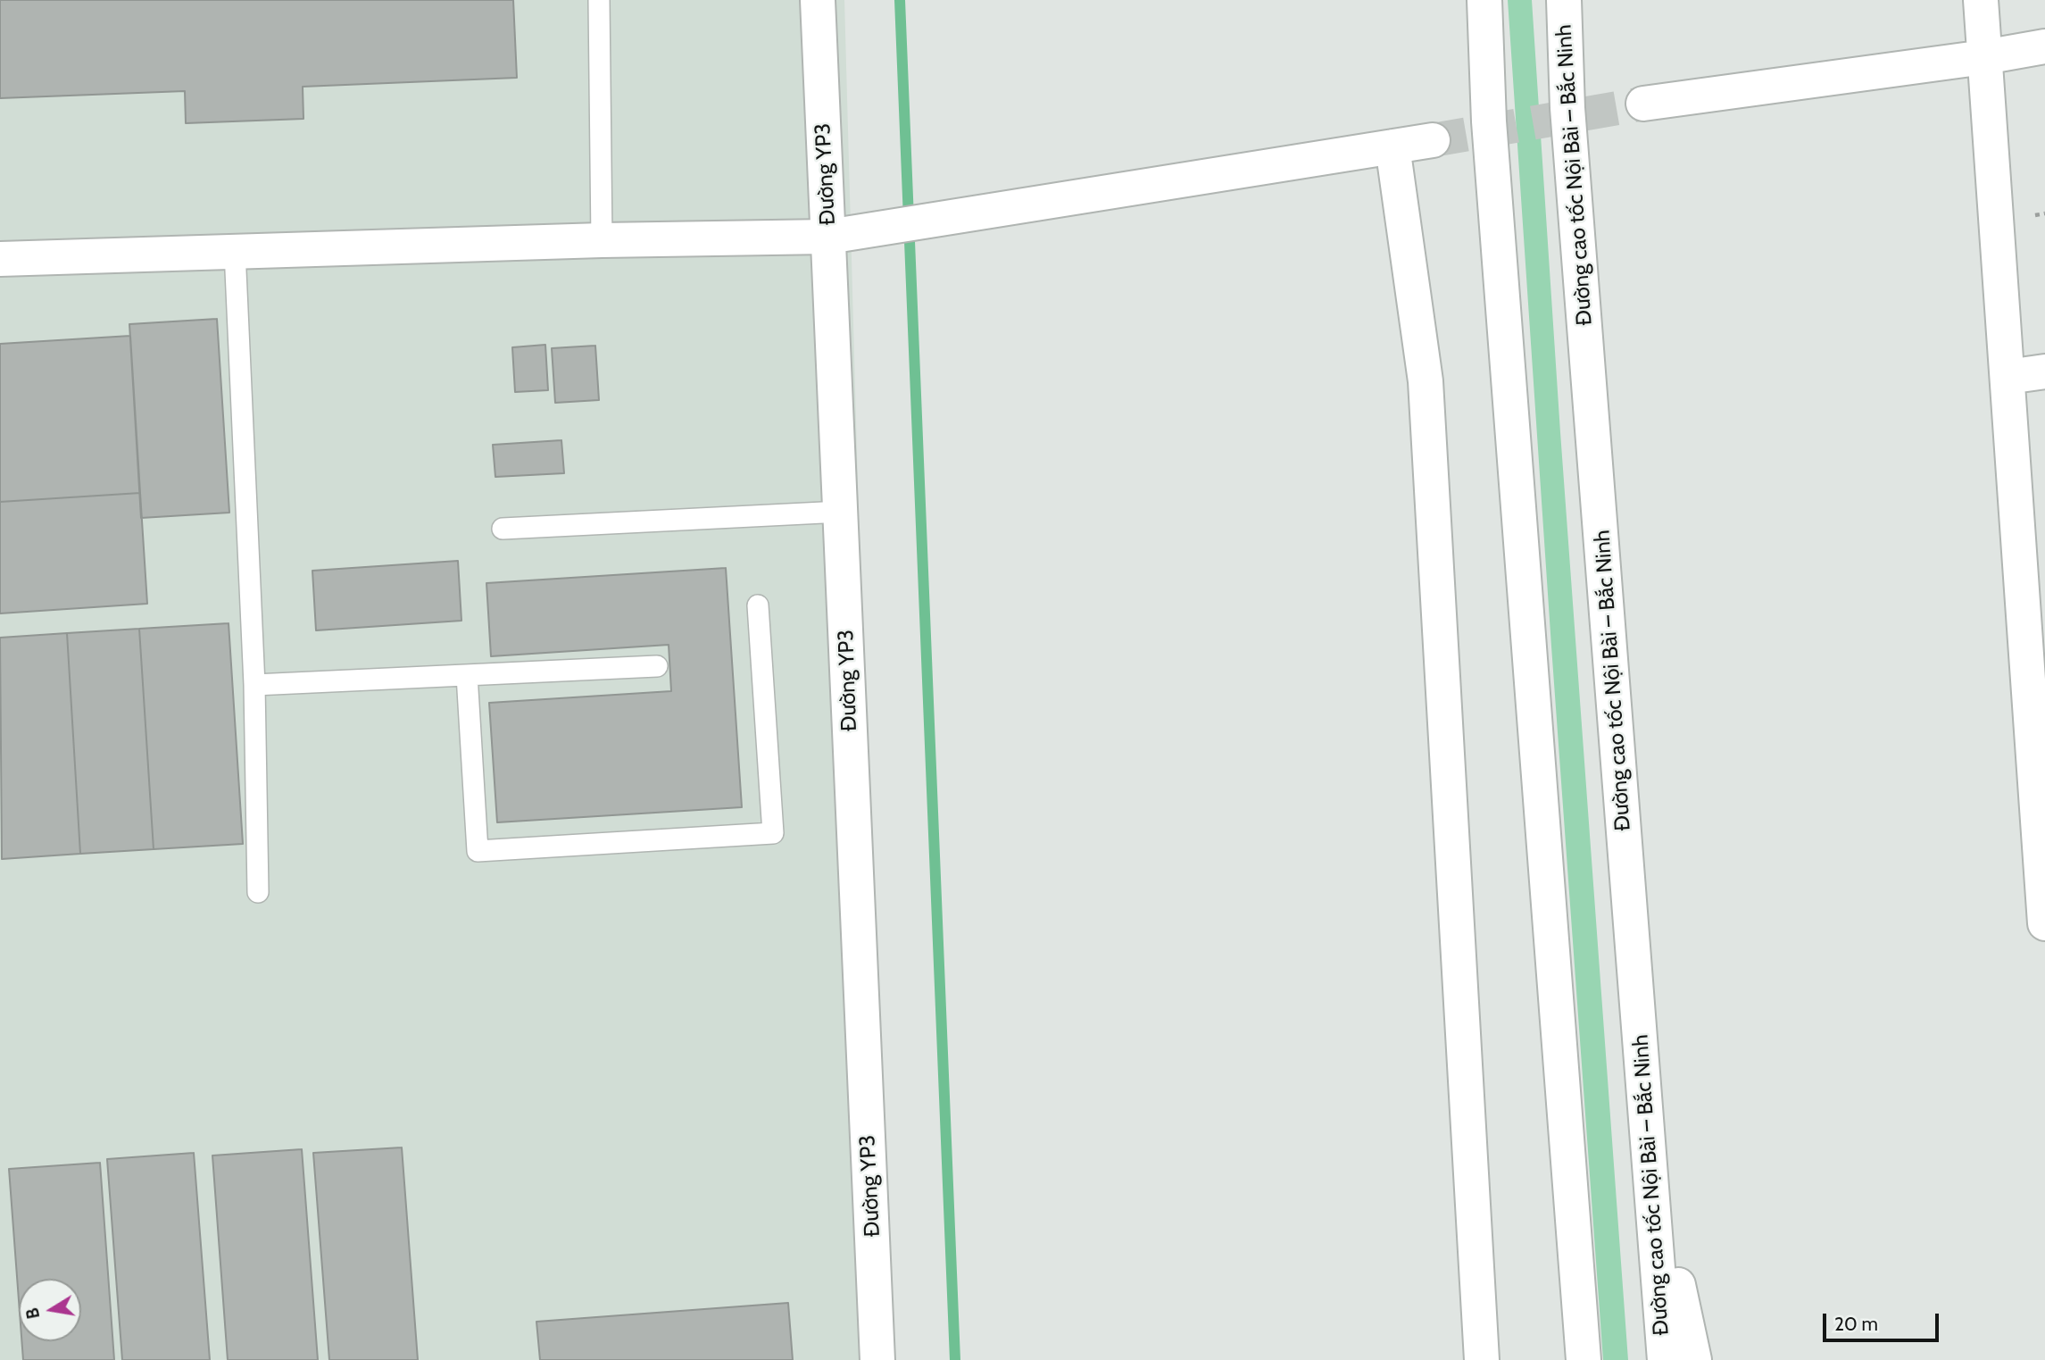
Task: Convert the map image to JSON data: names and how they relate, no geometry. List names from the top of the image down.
{
  "streets": {
    "main road": ["Đường YP3", "Đường cao tốc Nội Bài – Bắc Ninh"]
  },
  "scale_bar": "20 m",
  "north": "left"
}
